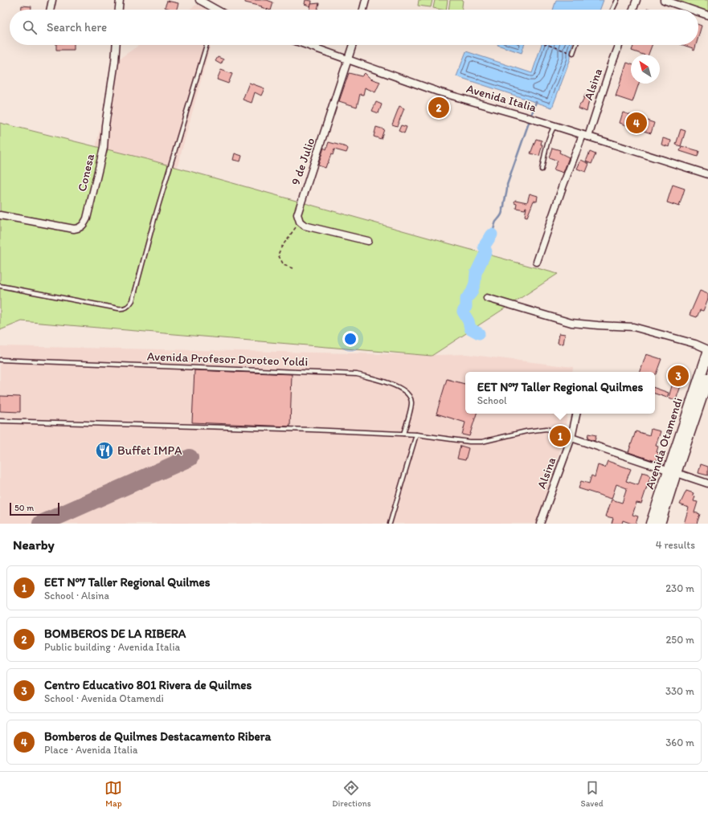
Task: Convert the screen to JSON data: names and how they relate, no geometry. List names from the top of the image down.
{
  "streets": {
    "main road": ["Avenida Otamendi"],
    "street": [
      "Alsina",
      "Avenida Italia",
      "9 de Julio",
      "Conesa"
    ],
    "lane": ["Avenida Profesor Doroteo Yoldi"]
  },
  "crossings": [
    ["Alsina", "Avenida Italia"],
    ["Avenida Italia", "9 de Julio"]
  ],
  "places": {
    "restaurant": ["Buffet IMPA"]
  },
  "scale_bar": "50 m",
  "north": "top left",
  "page": {
    "search": "Search here",
    "pins": [
      "2",
      "4",
      "3",
      "1"
    ],
    "popup": ["EET Nº7 Taller Regional Quilmes", "School"],
    "scale": "50 m",
    "heading": ["Nearby", "4 results"],
    "list": [
      {
        "mark": "1",
        "name": "EET Nº7 Taller Regional Quilmes",
        "note": "School · Alsina",
        "value": "230 m"
      },
      {
        "mark": "2",
        "name": "BOMBEROS DE LA RIBERA",
        "note": "Public building · Avenida Italia",
        "value": "250 m"
      },
      {
        "mark": "3",
        "name": "Centro Educativo 801 Rivera de Quilmes",
        "note": "School · Avenida Otamendi",
        "value": "330 m"
      },
      {
        "mark": "4",
        "name": "Bomberos de Quilmes Destacamento Ribera",
        "note": "Place · Avenida Italia",
        "value": "360 m"
      }
    ],
    "nav": ["Map", "Directions", "Saved"]
  }
}
